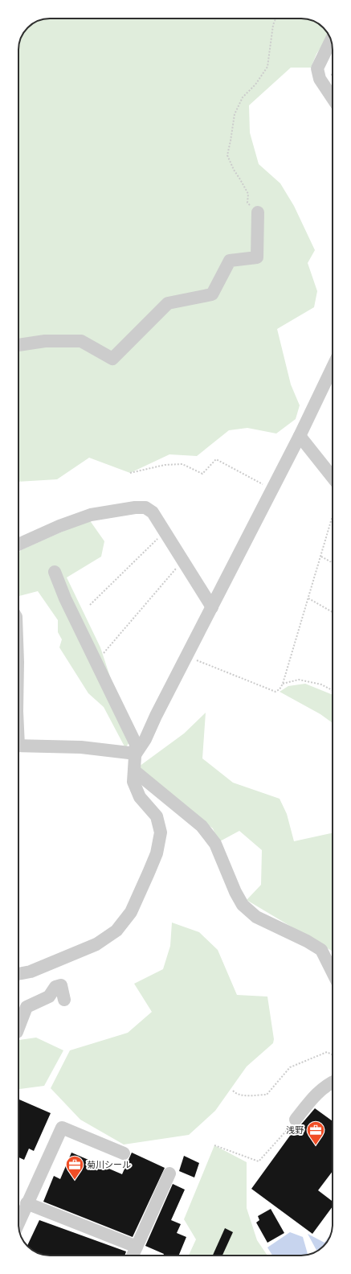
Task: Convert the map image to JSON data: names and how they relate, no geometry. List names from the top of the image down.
{
  "places": {
    "office": ["浅野", "菊川シール"]
  }
}
